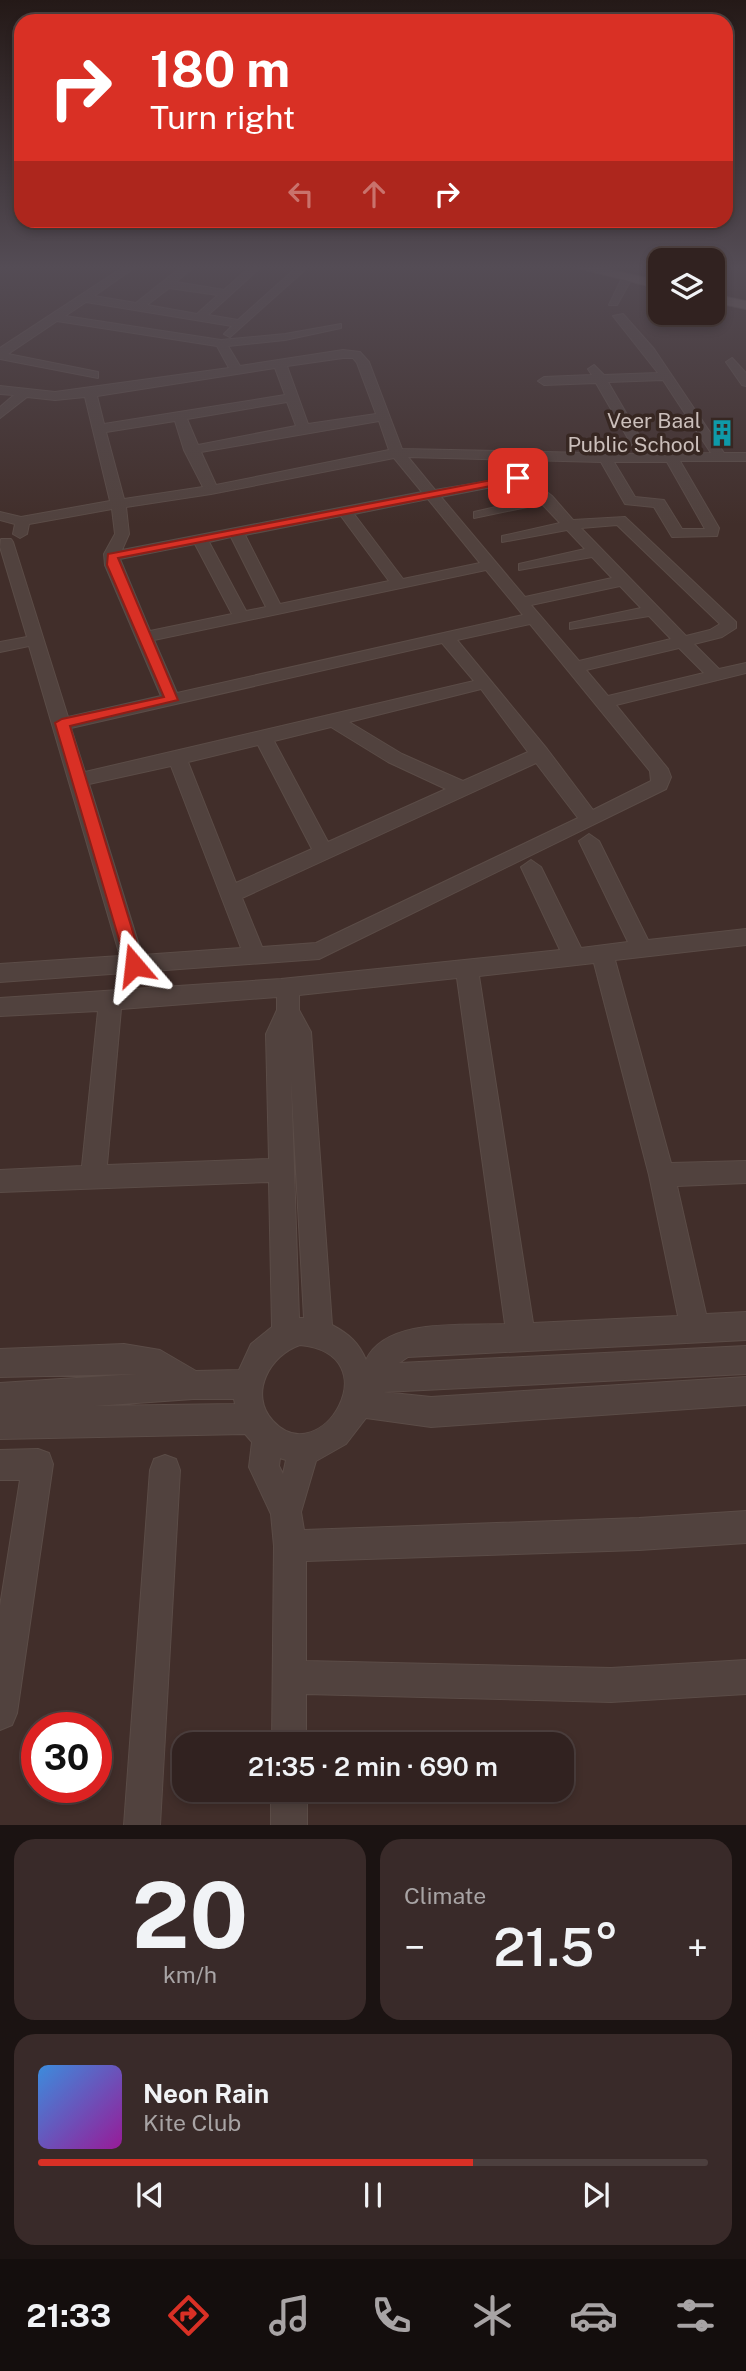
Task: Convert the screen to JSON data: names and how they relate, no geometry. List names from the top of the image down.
{
  "places": {
    "building": ["Veer Baal Public School"]
  },
  "page": {
    "turn": ["180 m", "Turn right"],
    "limit": "30",
    "trip": "21:35 · 2 min · 690 m",
    "tile": [
      ["20", "km/h"],
      "Climate"
    ],
    "heat": ["−", "21.5°", "+"],
    "song": ["Neon Rain", "Kite Club"],
    "tabs": "21:33"
  }
}
